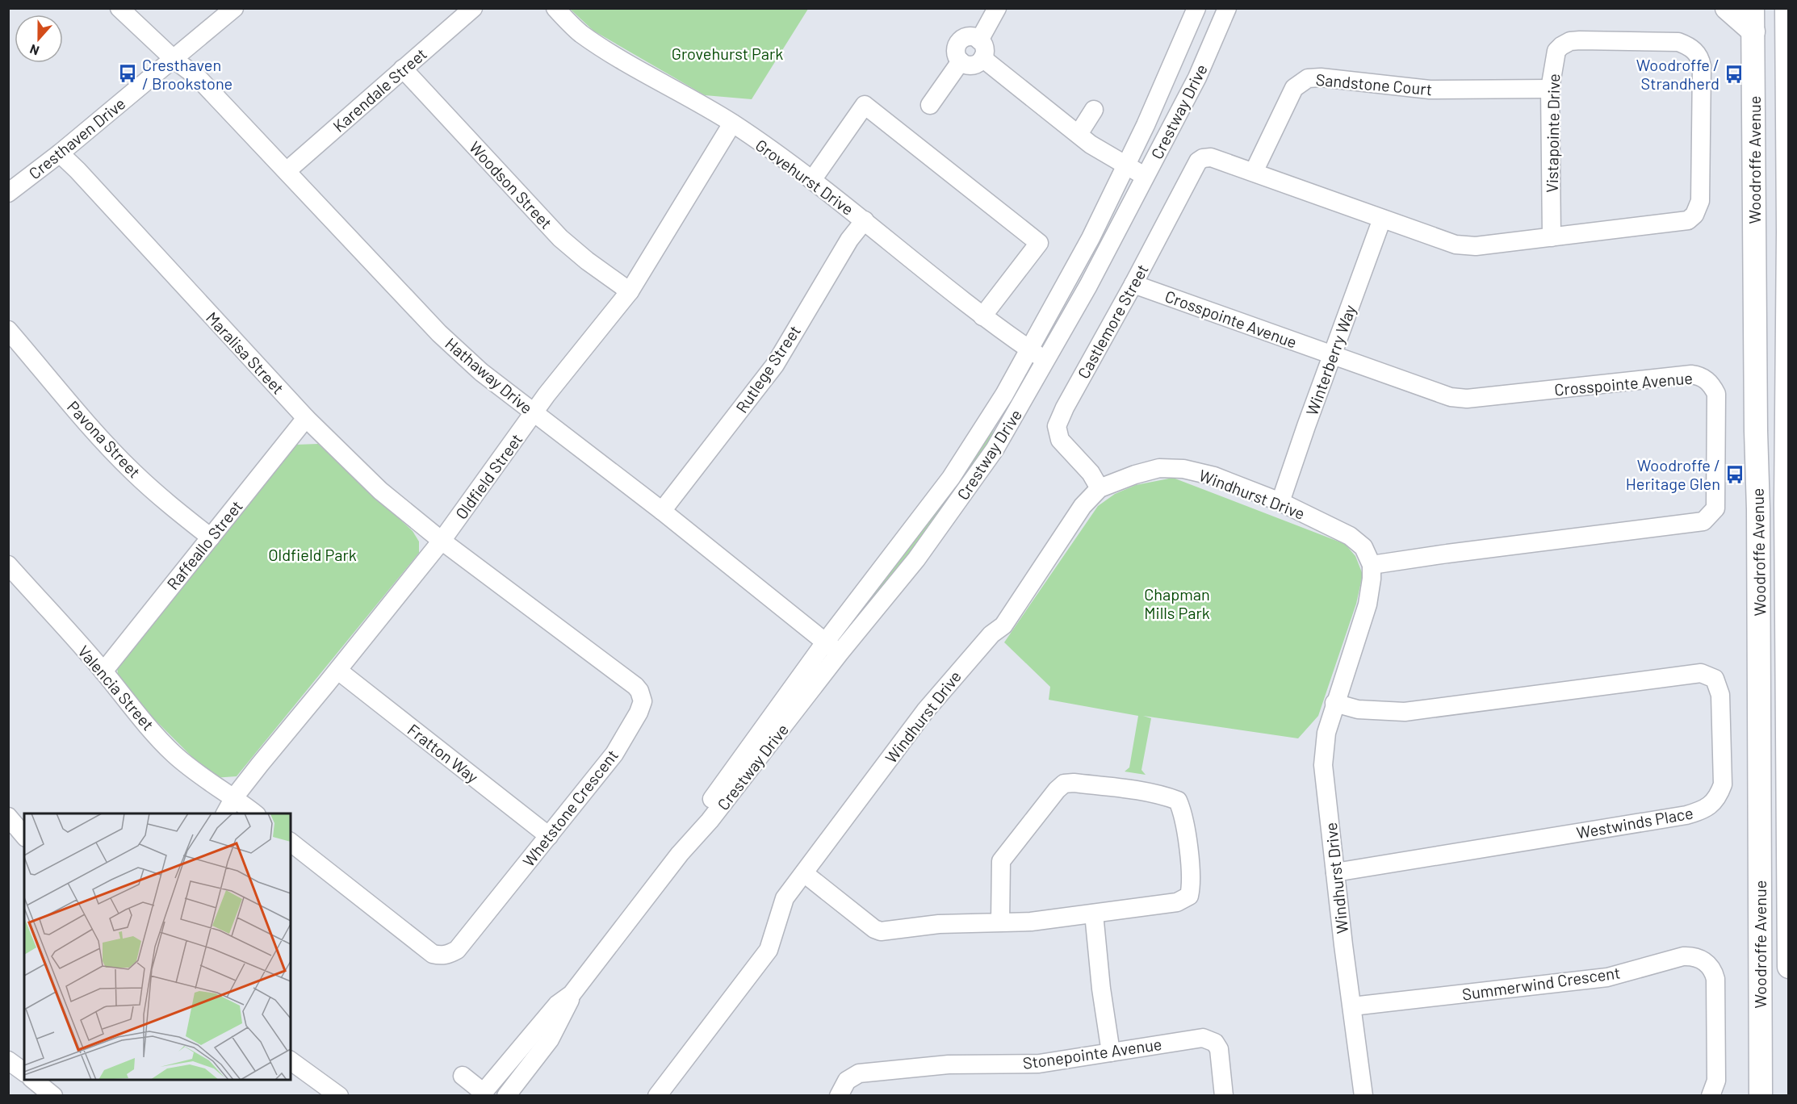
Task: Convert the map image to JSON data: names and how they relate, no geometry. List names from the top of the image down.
{
  "streets": {
    "main road": ["Woodroffe Avenue"],
    "street": [
      "Sandstone Court",
      "Karendale Street",
      "Crestway Drive",
      "Vistapointe Drive",
      "Cresthaven Drive",
      "Grovehurst Drive",
      "Woodson Street",
      "Crosspointe Avenue",
      "Castlemore Street",
      "Maralisa Street",
      "Winterberry Way",
      "Rutlege Street",
      "Hathaway Drive",
      "Pavona Street",
      "Oldfield Street",
      "Windhurst Drive",
      "Raffeallo Street",
      "Valencia Street",
      "Fratton Way",
      "Whetstone Crescent",
      "Westwinds Place",
      "Summerwind Crescent",
      "Stonepointe Avenue"
    ]
  },
  "crossings": [
    ["Sandstone Court", "Vistapointe Drive"],
    ["Karendale Street", "Woodson Street"],
    ["Karendale Street", "Hathaway Drive"],
    ["Crestway Drive", "Grovehurst Drive"],
    ["Crestway Drive", "Hathaway Drive"],
    ["Vistapointe Drive", "Castlemore Street"],
    ["Vistapointe Drive", "Winterberry Way"],
    ["Cresthaven Drive", "Maralisa Street"],
    ["Cresthaven Drive", "Hathaway Drive"],
    ["Grovehurst Drive", "Rutlege Street"],
    ["Grovehurst Drive", "Oldfield Street"],
    ["Woodson Street", "Oldfield Street"],
    ["Crosspointe Avenue", "Castlemore Street"],
    ["Crosspointe Avenue", "Winterberry Way"],
    ["Crosspointe Avenue", "Windhurst Drive"],
    ["Castlemore Street", "Windhurst Drive"],
    ["Maralisa Street", "Oldfield Street"],
    ["Maralisa Street", "Raffeallo Street"],
    ["Maralisa Street", "Whetstone Crescent"],
    ["Winterberry Way", "Windhurst Drive"],
    ["Rutlege Street", "Hathaway Drive"],
    ["Hathaway Drive", "Oldfield Street"],
    ["Pavona Street", "Raffeallo Street"],
    ["Oldfield Street", "Valencia Street"],
    ["Oldfield Street", "Fratton Way"],
    ["Oldfield Street", "Whetstone Crescent"],
    ["Windhurst Drive", "Westwinds Place"],
    ["Windhurst Drive", "Summerwind Crescent"],
    ["Raffeallo Street", "Valencia Street"],
    ["Fratton Way", "Whetstone Crescent"]
  ],
  "parks": ["Grovehurst Park", "Oldfield Park", "Chapman Mills Park"],
  "places": {
    "bus stop": ["Cresthaven / Brookstone", "Woodroffe / Strandherd", "Woodroffe / Heritage Glen"]
  },
  "north": "bottom"
}
